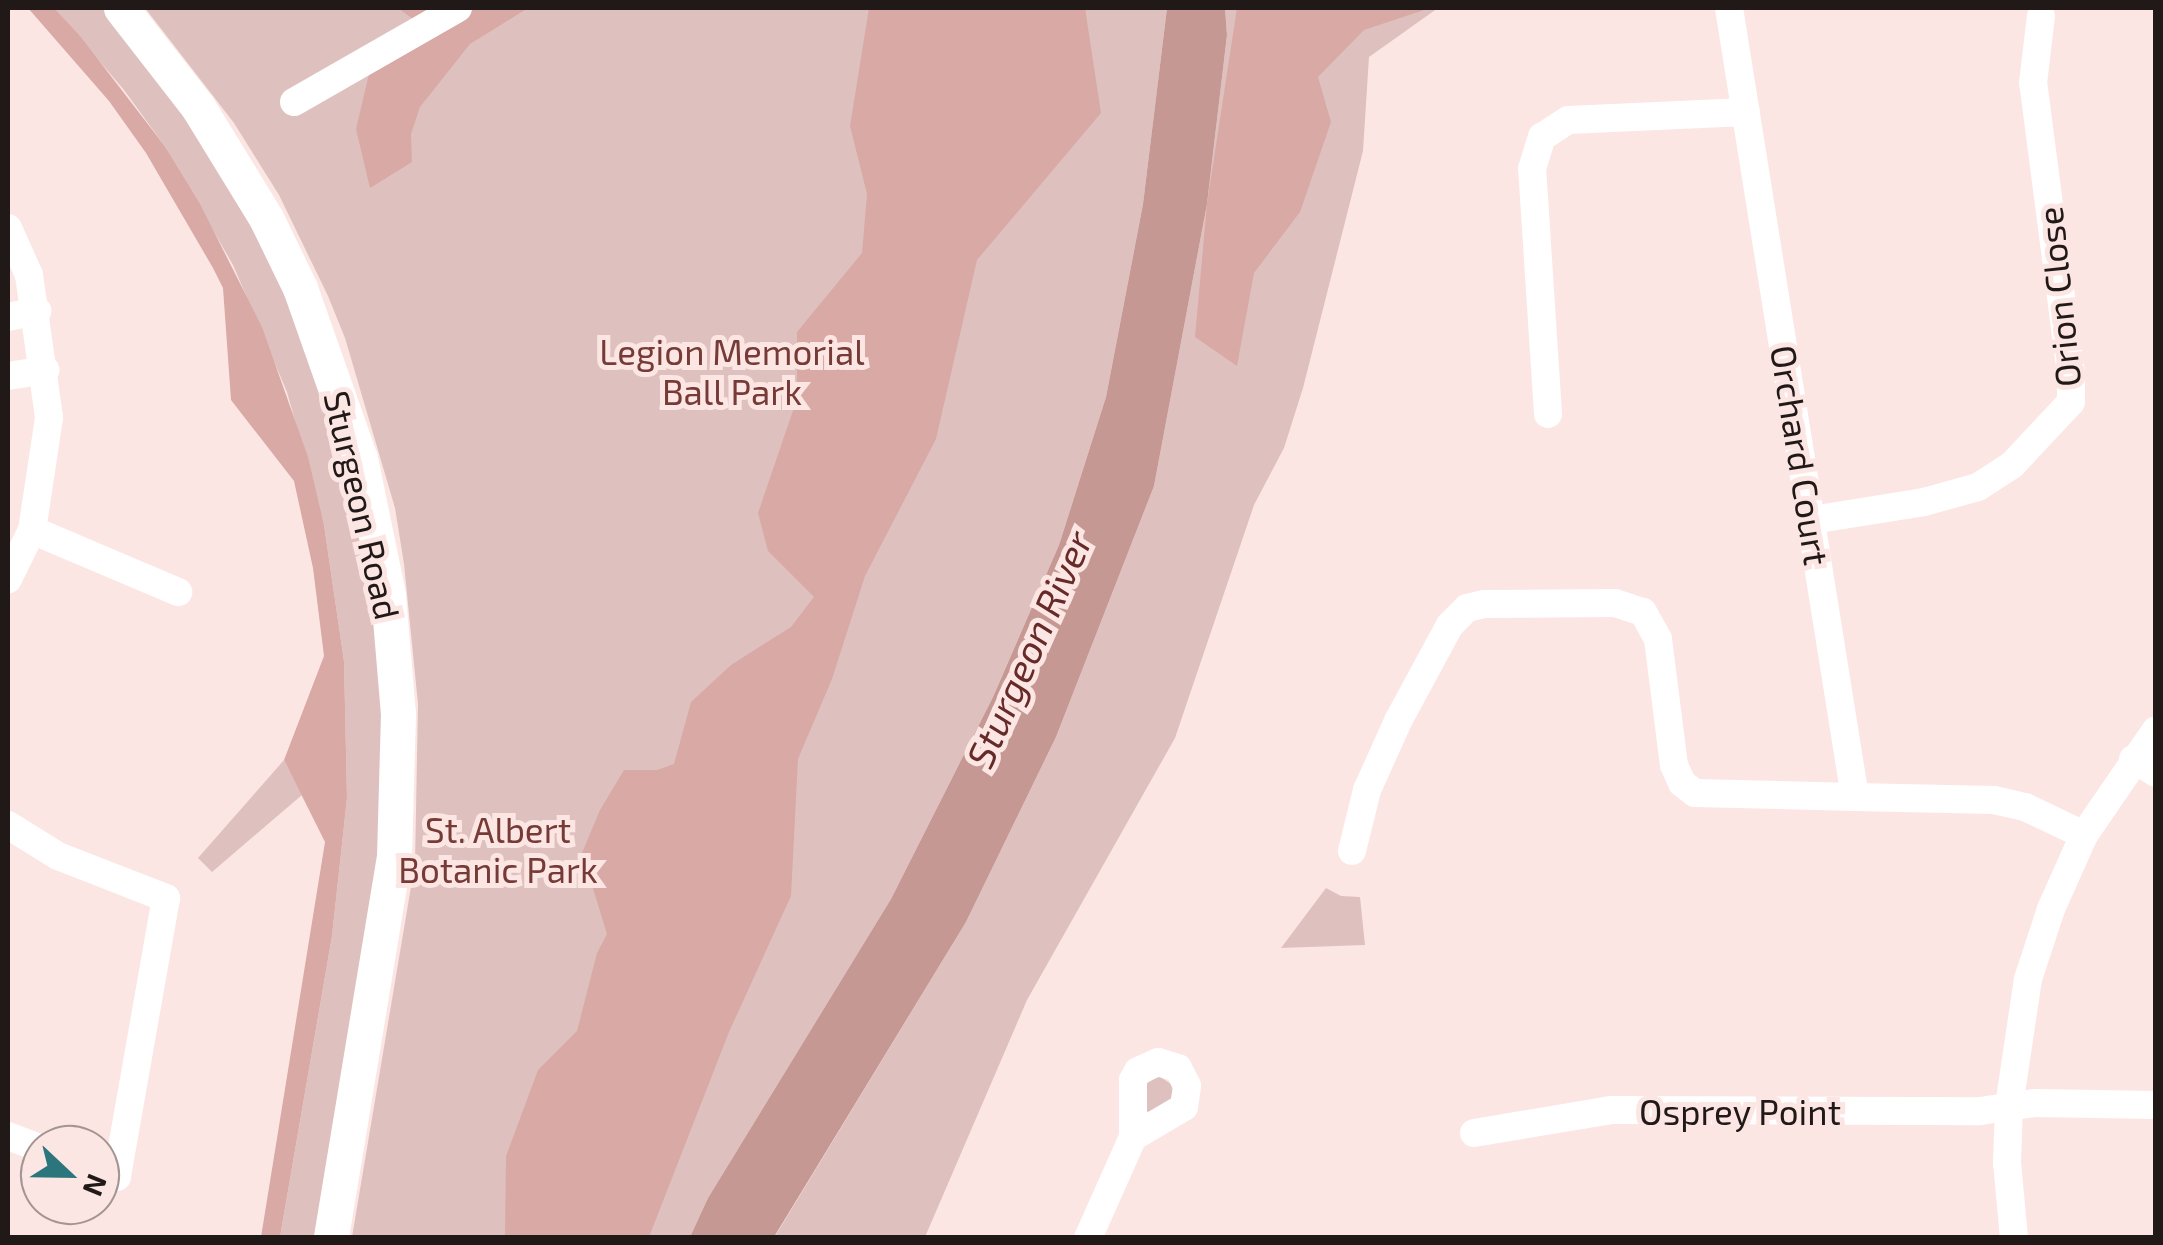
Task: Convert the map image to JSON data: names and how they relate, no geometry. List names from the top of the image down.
{
  "streets": {
    "main road": ["Sturgeon Road"],
    "street": ["Orion Close", "Orchard Court", "Osprey Point"]
  },
  "crossings": [
    ["Orion Close", "Orchard Court"]
  ],
  "water": ["Sturgeon River"],
  "parks": ["Legion Memorial Ball Park", "St. Albert Botanic Park"],
  "north": "right"
}
